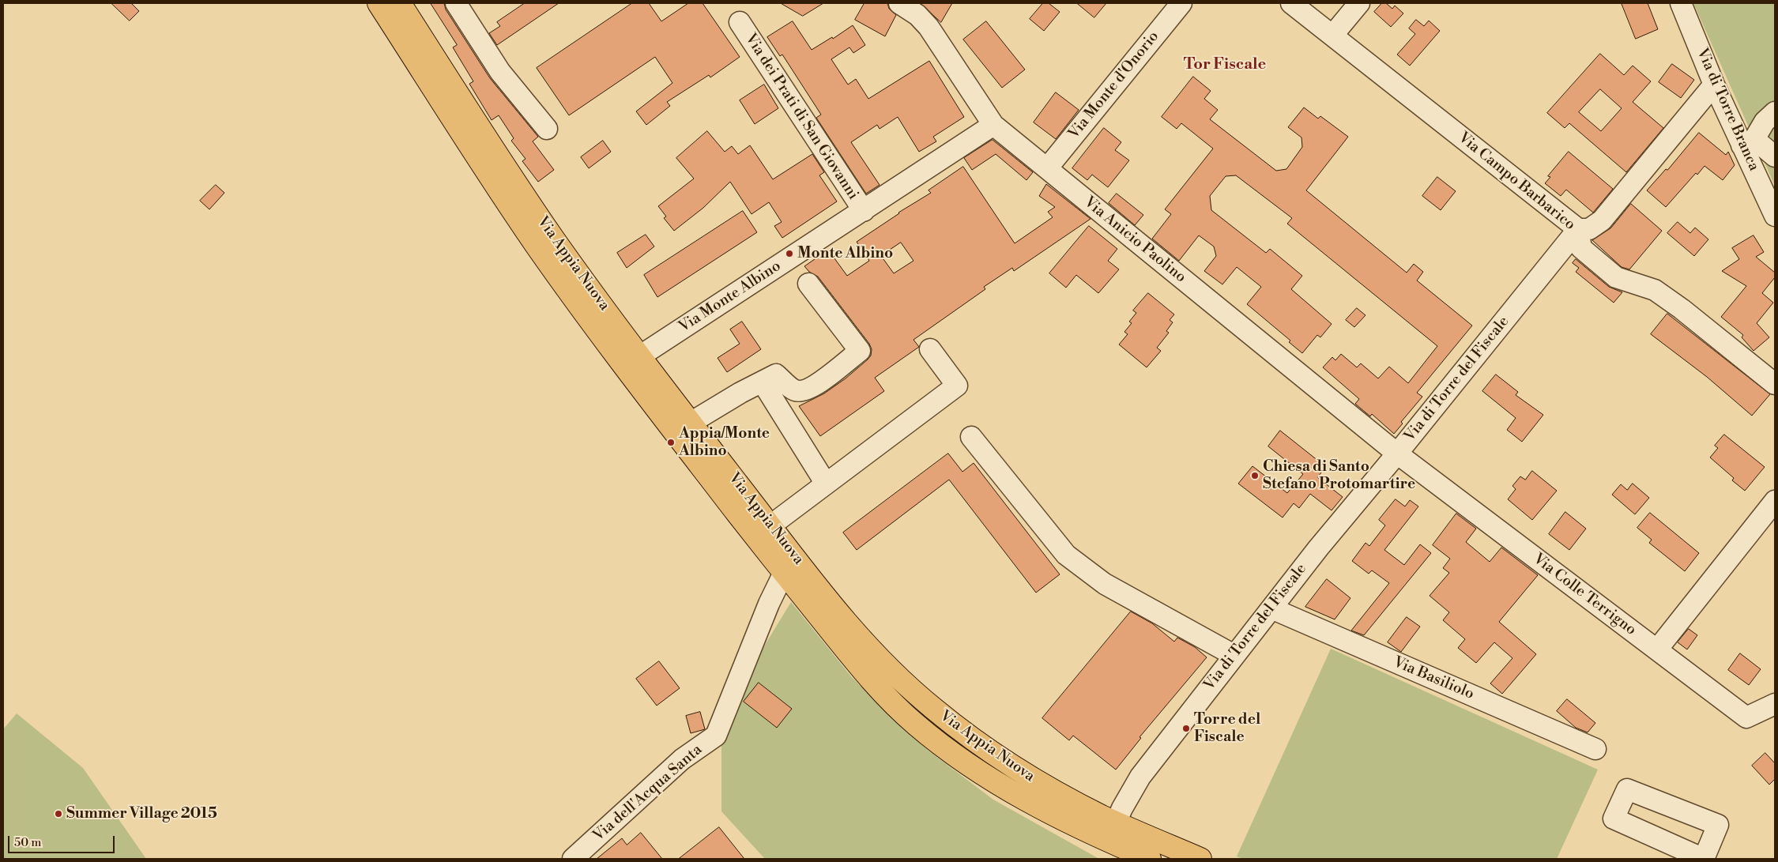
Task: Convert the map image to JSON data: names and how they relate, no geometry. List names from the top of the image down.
{
  "streets": {
    "main road": ["Via Appia Nuova"],
    "street": [
      "Via Monte d'Onorio",
      "Via di Torre Branca",
      "Via dei Prati di San Giovanni",
      "Via Campo Barbarico",
      "Via Anicio Paolino",
      "Via Monte Albino",
      "Via di Torre del Fiscale",
      "Via Colle Terrigno",
      "Via Basiliolo",
      "Via dell'Acqua Santa"
    ]
  },
  "crossings": [
    ["Via Monte d'Onorio", "Via Anicio Paolino"],
    ["Via dei Prati di San Giovanni", "Via Monte Albino"],
    ["Via Campo Barbarico", "Via di Torre del Fiscale"],
    ["Via Anicio Paolino", "Via Monte Albino"],
    ["Via Anicio Paolino", "Via di Torre del Fiscale"],
    ["Via Anicio Paolino", "Via Colle Terrigno"],
    ["Via Appia Nuova", "Via Monte Albino"],
    ["Via Appia Nuova", "Via di Torre del Fiscale"],
    ["Via Appia Nuova", "Via dell'Acqua Santa"],
    ["Via di Torre del Fiscale", "Via Colle Terrigno"],
    ["Via di Torre del Fiscale", "Via Basiliolo"]
  ],
  "districts": ["Tor Fiscale"],
  "places": [
    "Monte Albino",
    "Appia/Monte Albino",
    "Chiesa di Santo Stefano Protomartire",
    "Torre del Fiscale",
    "Summer Village 2015"
  ],
  "scale_bar": "50 m"
}
